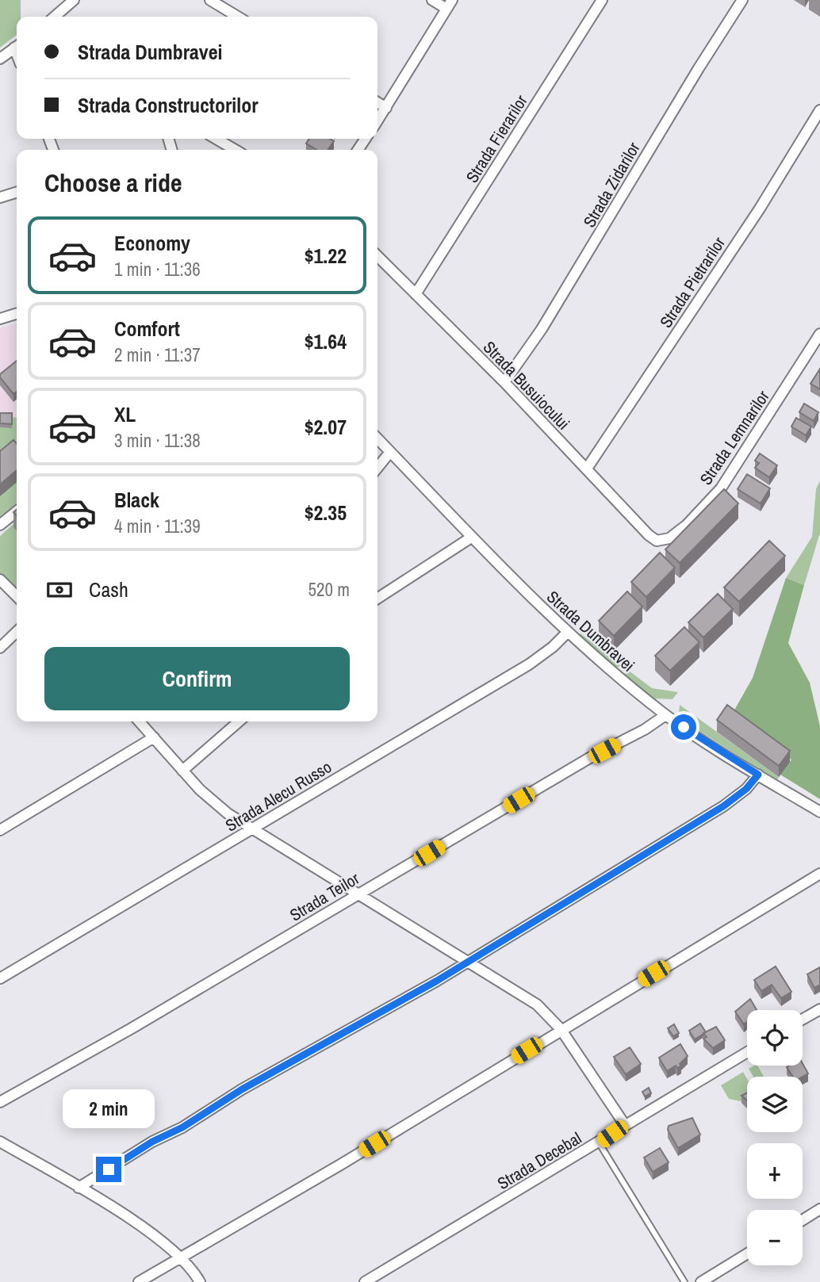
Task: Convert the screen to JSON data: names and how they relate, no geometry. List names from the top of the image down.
{
  "streets": {
    "street": [
      "Strada Fierarilor",
      "Strada Zidarilor",
      "Strada Pietrarilor",
      "Strada Busuiocului",
      "Strada Lemnarilor",
      "Strada Dumbravei",
      "Strada Alecu Russo",
      "Strada Teilor",
      "Strada Decebal"
    ]
  },
  "crossings": [
    ["Strada Fierarilor", "Strada Busuiocului"],
    ["Strada Zidarilor", "Strada Busuiocului"],
    ["Strada Pietrarilor", "Strada Busuiocului"],
    ["Strada Busuiocului", "Strada Lemnarilor"],
    ["Strada Dumbravei", "Strada Alecu Russo"],
    ["Strada Dumbravei", "Strada Teilor"]
  ],
  "page": {
    "banner": ["Strada Dumbravei", "Strada Constructorilor"],
    "heading": "Choose a ride",
    "list": [
      {
        "name": "Economy",
        "note": "1 min · 11:36",
        "value": "$1.22"
      },
      {
        "name": "Comfort",
        "note": "2 min · 11:37",
        "value": "$1.64"
      },
      {
        "name": "XL",
        "note": "3 min · 11:38",
        "value": "$2.07"
      },
      {
        "name": "Black",
        "note": "4 min · 11:39",
        "value": "$2.35"
      }
    ],
    "pay": ["Cash", "520 m"],
    "buttons": "Confirm",
    "map_buttons": ["+", "−"],
    "bubble": "2 min"
  }
}
